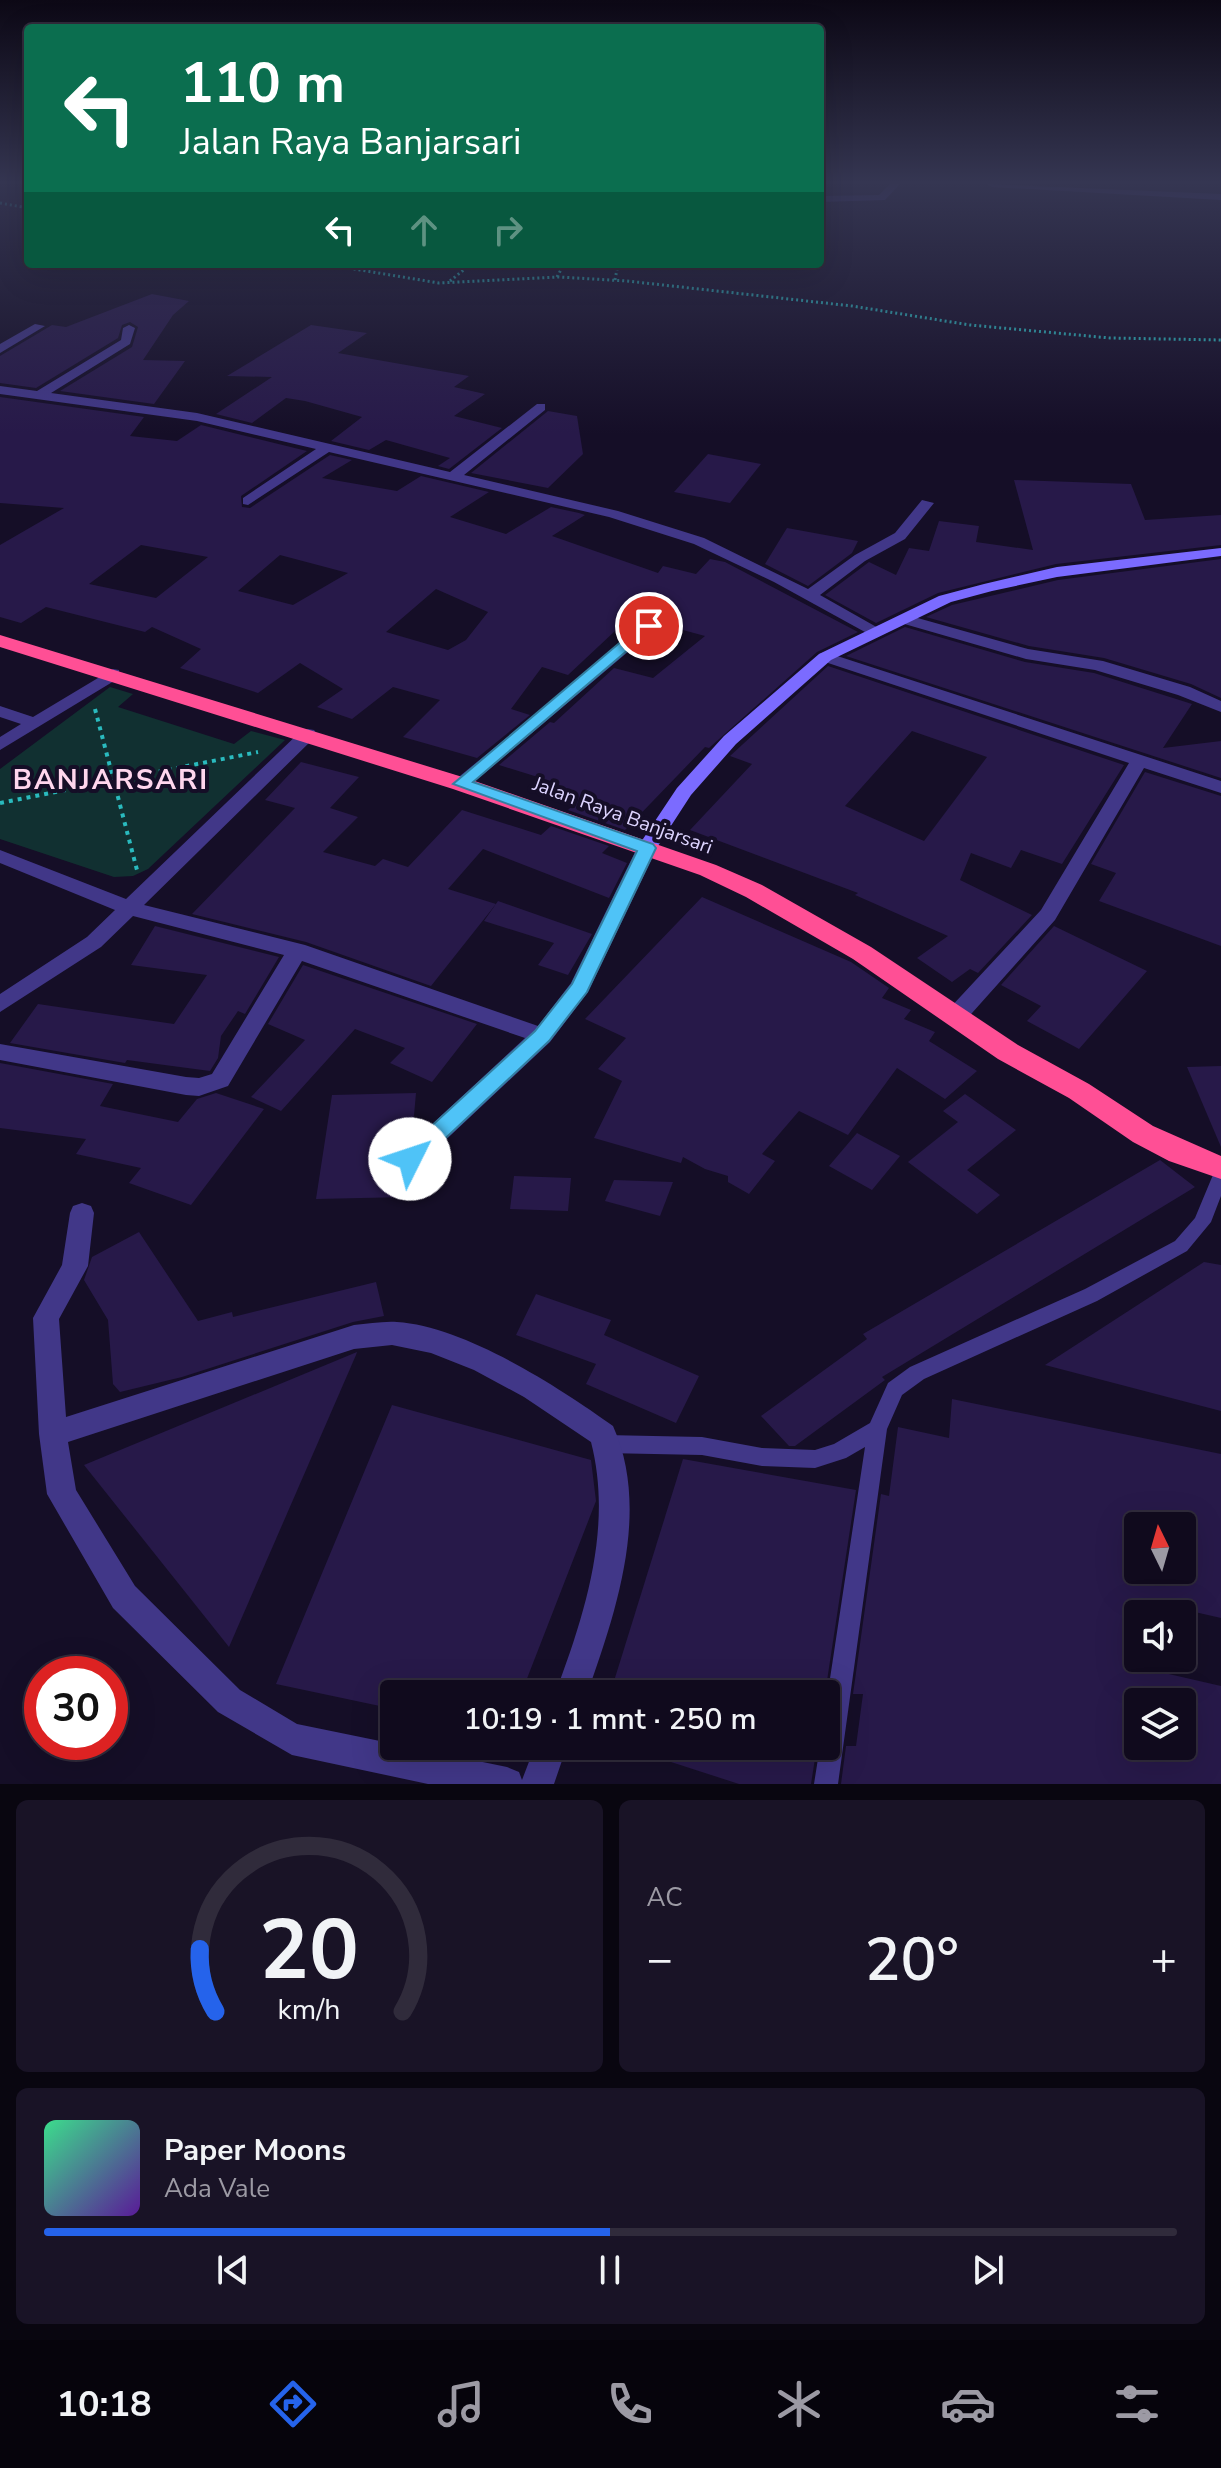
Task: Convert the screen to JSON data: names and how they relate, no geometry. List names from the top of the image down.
{
  "streets": {
    "highway": ["Jalan Raya Banjarsari"]
  },
  "districts": ["BANJARSARI"],
  "north": "top",
  "page": {
    "turn": ["110 m", "Jalan Raya Banjarsari"],
    "limit": "30",
    "trip": "10:19 · 1 mnt · 250 m",
    "tile": "AC",
    "heat": ["−", "20°", "+"],
    "song": ["Paper Moons", "Ada Vale"],
    "tabs": "10:18",
    "gauge": ["20", "km/h"]
  }
}
